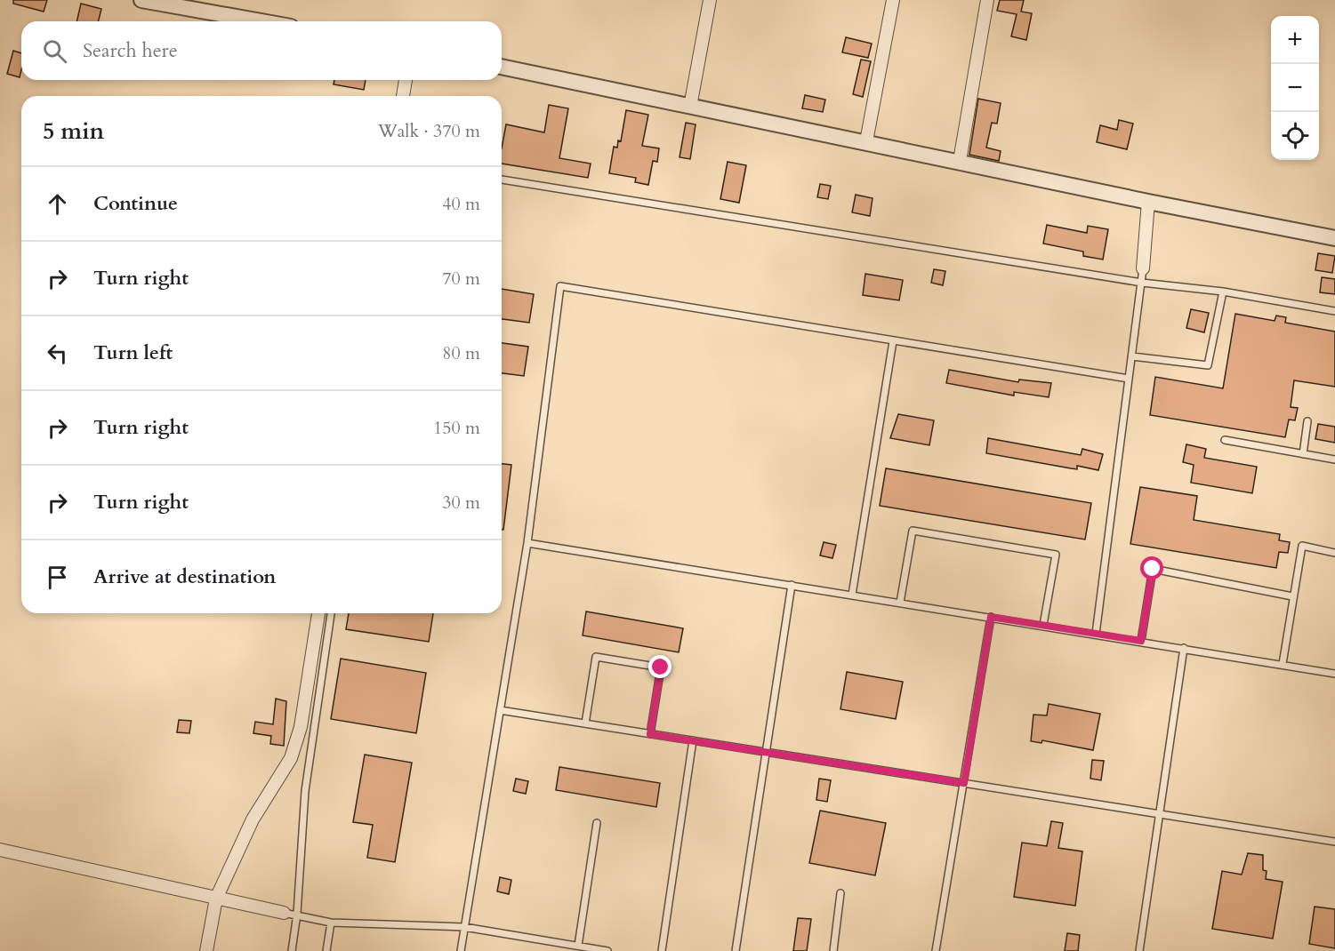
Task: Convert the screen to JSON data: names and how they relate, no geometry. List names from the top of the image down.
{
  "page": {
    "map_buttons": ["+", "−"],
    "search": "Search here",
    "heading": ["5 min", "Walk · 370 m"],
    "list": [
      ["Continue", "40 m"],
      ["Turn right", "70 m"],
      ["Turn left", "80 m"],
      ["Turn right", "150 m"],
      ["Turn right", "30 m"],
      "Arrive at destination"
    ]
  }
}
